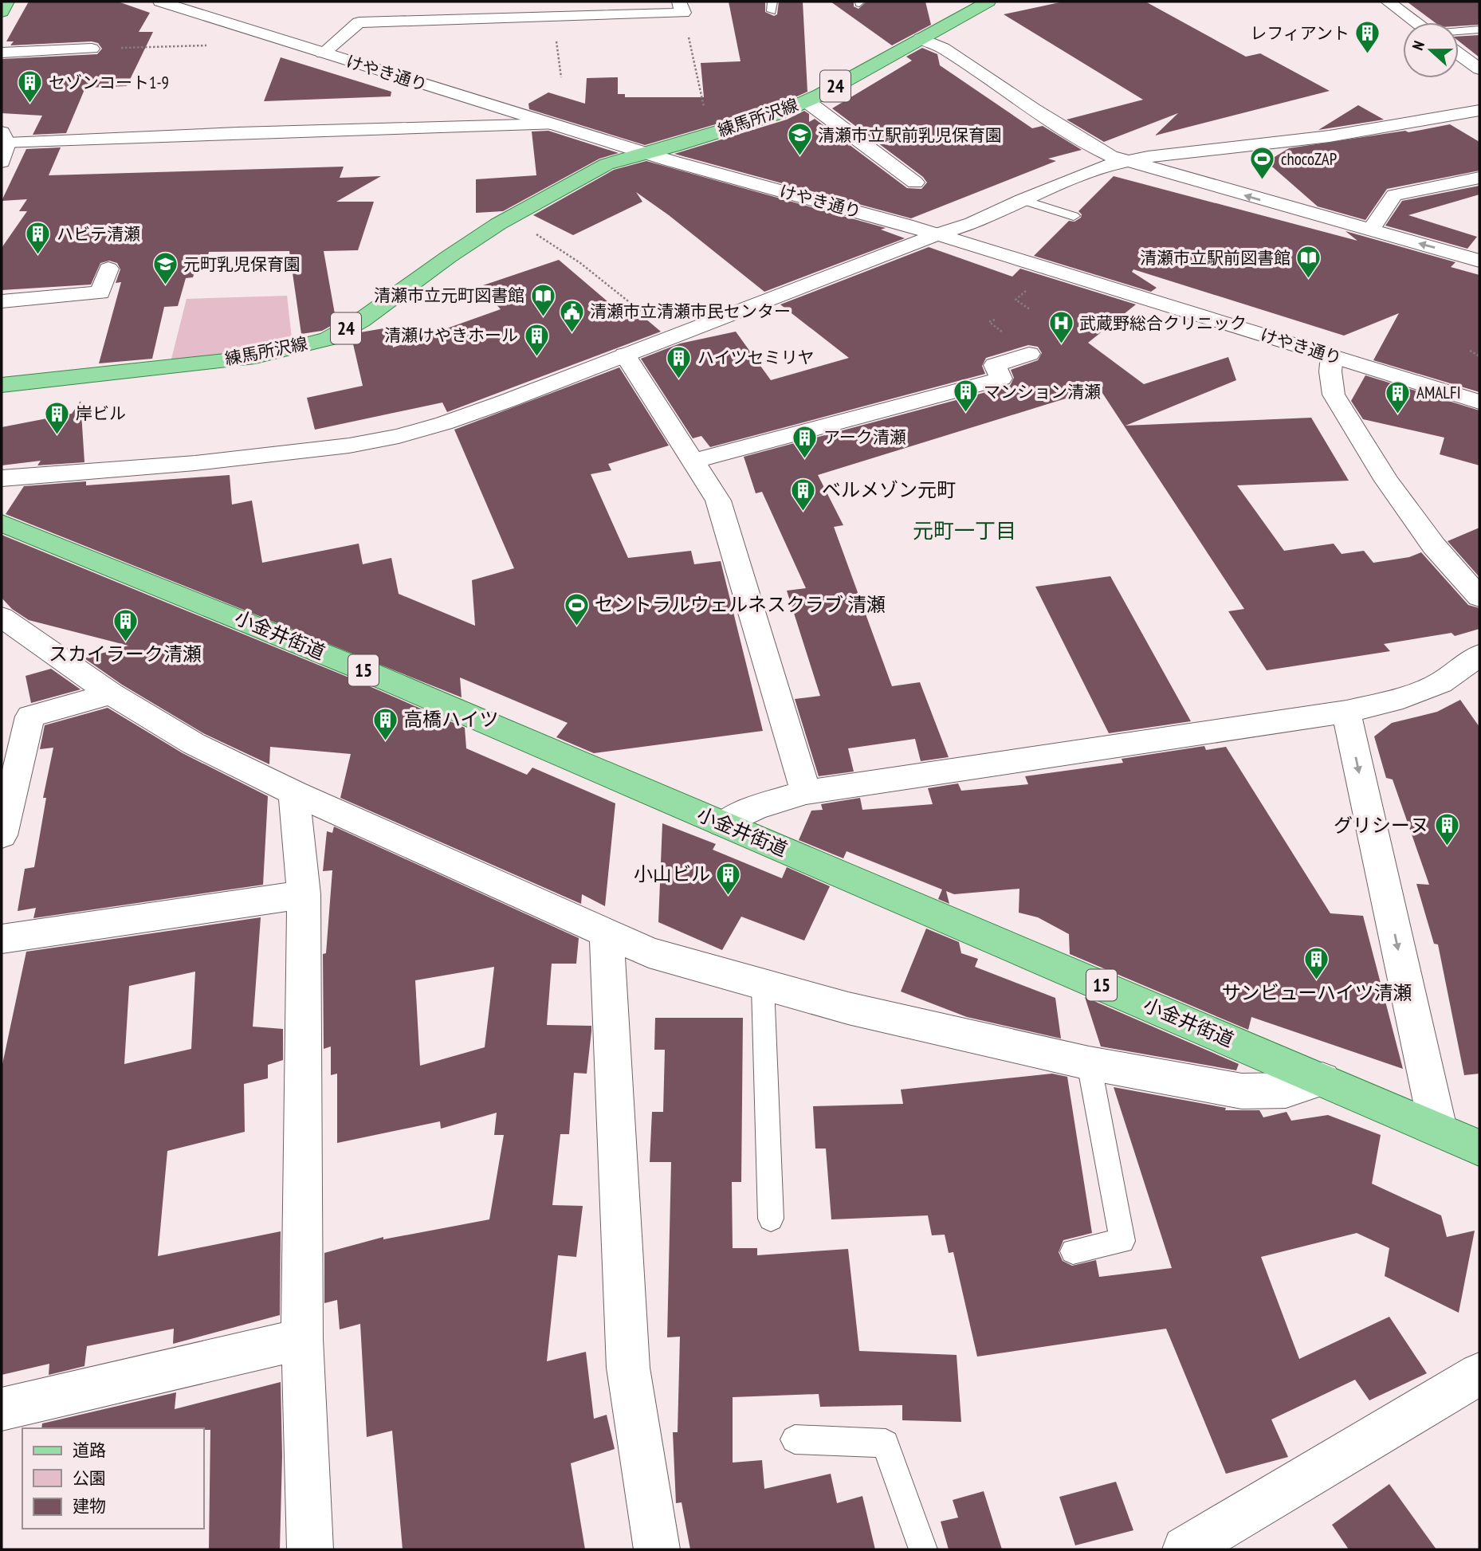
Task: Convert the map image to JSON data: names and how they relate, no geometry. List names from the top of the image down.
{
  "streets": {
    "main road": [
      "24",
      "練馬所沢線",
      "小金井街道",
      "15"
    ],
    "street": ["けやき通り"]
  },
  "crossings": [
    ["けやき通り", "練馬所沢線"]
  ],
  "districts": ["元町一丁目"],
  "places": {
    "building": [
      "レフィアント",
      "セゾンコート1-9",
      "ハビテ清瀬",
      "清瀬けやきホール",
      "ハイツセミリヤ",
      "マンション清瀬",
      "AMALFI",
      "岸ビル",
      "アーク清瀬",
      "ベルメゾン元町",
      "スカイラーク清瀬",
      "高橋ハイツ",
      "グリシーヌ",
      "小山ビル",
      "サンビューハイツ清瀬"
    ],
    "school or university": ["清瀬市立駅前乳児保育園", "元町乳児保育園"],
    "sports": ["chocoZAP", "セントラルウェルネスクラブ 清瀬"],
    "library": ["清瀬市立駅前図書館", "清瀬市立元町図書館"],
    "public building": ["清瀬市立清瀬市民センター"],
    "hospital": ["武蔵野総合クリニック"]
  },
  "legend": ["道路", "公園", "建物"],
  "north": "left"
}
